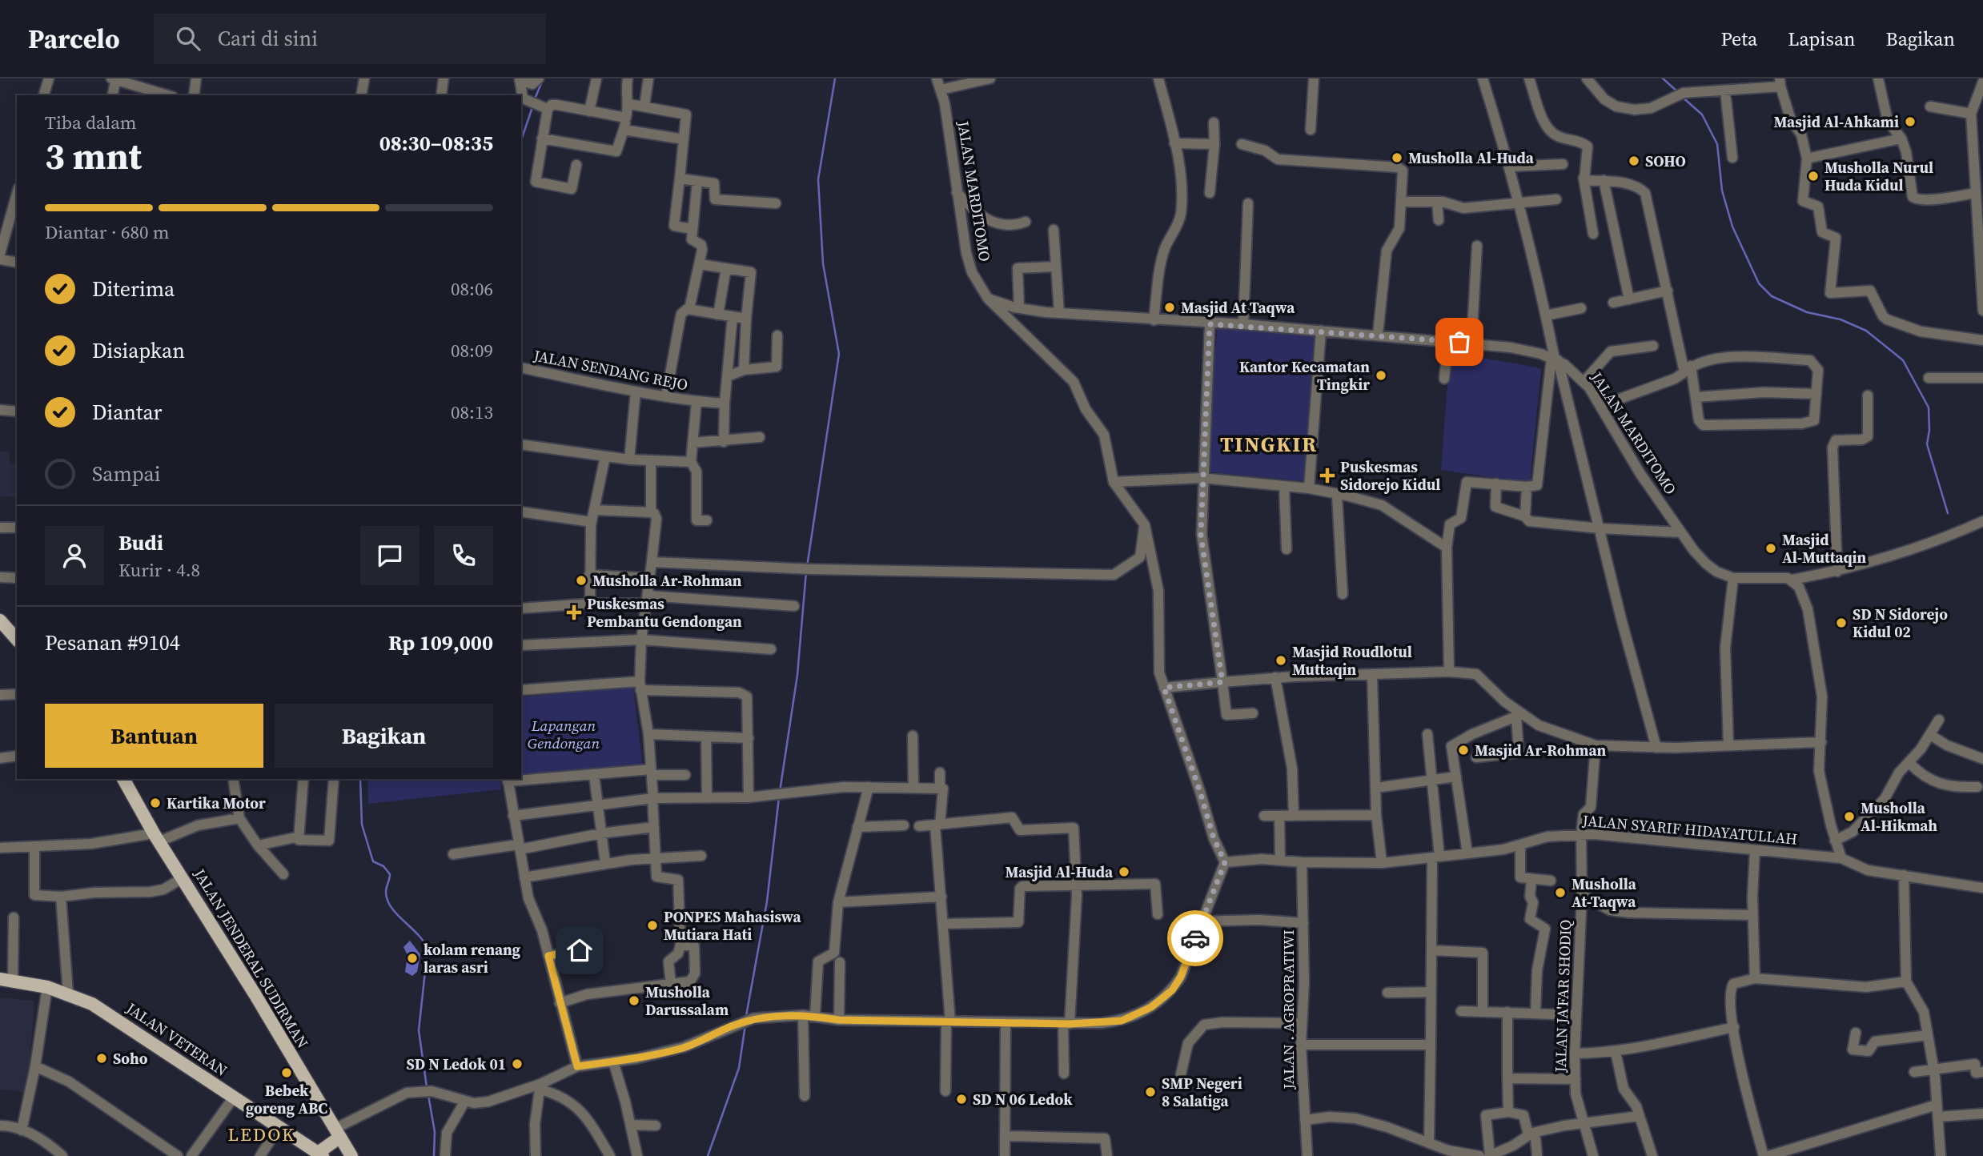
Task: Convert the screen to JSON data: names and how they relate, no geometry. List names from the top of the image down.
{
  "streets": {
    "main road": ["JALAN JENDERAL SUDIRMAN", "JALAN VETERAN"],
    "street": [
      "JALAN MARDITOMO",
      "JALAN SENDANG REJO",
      "JALAN SYARIF HIDAYATULLAH",
      "JALAN JA'FAR SHODIQ",
      "JALAN . AGROPRATIWI"
    ]
  },
  "crossings": [
    ["JALAN SYARIF HIDAYATULLAH", "JALAN JA'FAR SHODIQ"],
    ["JALAN SYARIF HIDAYATULLAH", "JALAN . AGROPRATIWI"]
  ],
  "districts": ["TINGKIR", "LEDOK"],
  "parks": ["Lapangan Gendongan"],
  "places": {
    "other": [
      "Masjid Al-Ahkami",
      "Musholla Al-Huda",
      "SOHO",
      "Musholla Nurul Huda Kidul",
      "Masjid At Taqwa",
      "Kantor Kecamatan Tingkir",
      "Masjid Al-Muttaqin",
      "Musholla Ar-Rohman",
      "SD N Sidorejo Kidul 02",
      "Masjid Roudlotul Muttaqin",
      "Masjid Ar-Rohman",
      "Kartika Motor",
      "Musholla Al-Hikmah",
      "Masjid Al-Huda",
      "Musholla At-Taqwa",
      "PONPES Mahasiswa Mutiara Hati",
      "kolam renang laras asri",
      "Musholla Darussalam",
      "Soho",
      "SD N Ledok 01",
      "Bebek goreng ABC",
      "SMP Negeri 8 Salatiga",
      "SD N 06 Ledok"
    ],
    "health": ["Puskesmas Sidorejo Kidul", "Puskesmas Pembantu Gendongan"]
  },
  "page": {
    "header": "Parcelo",
    "search": "Cari di sini",
    "nav": ["Peta", "Lapisan", "Bagikan"],
    "heading": ["3 mnt", "Tiba dalam", "08:30–08:35"],
    "panel": [
      "Budi",
      "Kurir · 4.8",
      "Pesanan #9104",
      "Rp 109,000"
    ],
    "bar": "Diantar · 680 m",
    "list": [
      ["Diterima", "08:06"],
      ["Disiapkan", "08:09"],
      ["Diantar", "08:13"],
      "Sampai"
    ],
    "buttons": ["Bantuan", "Bagikan"]
  }
}
